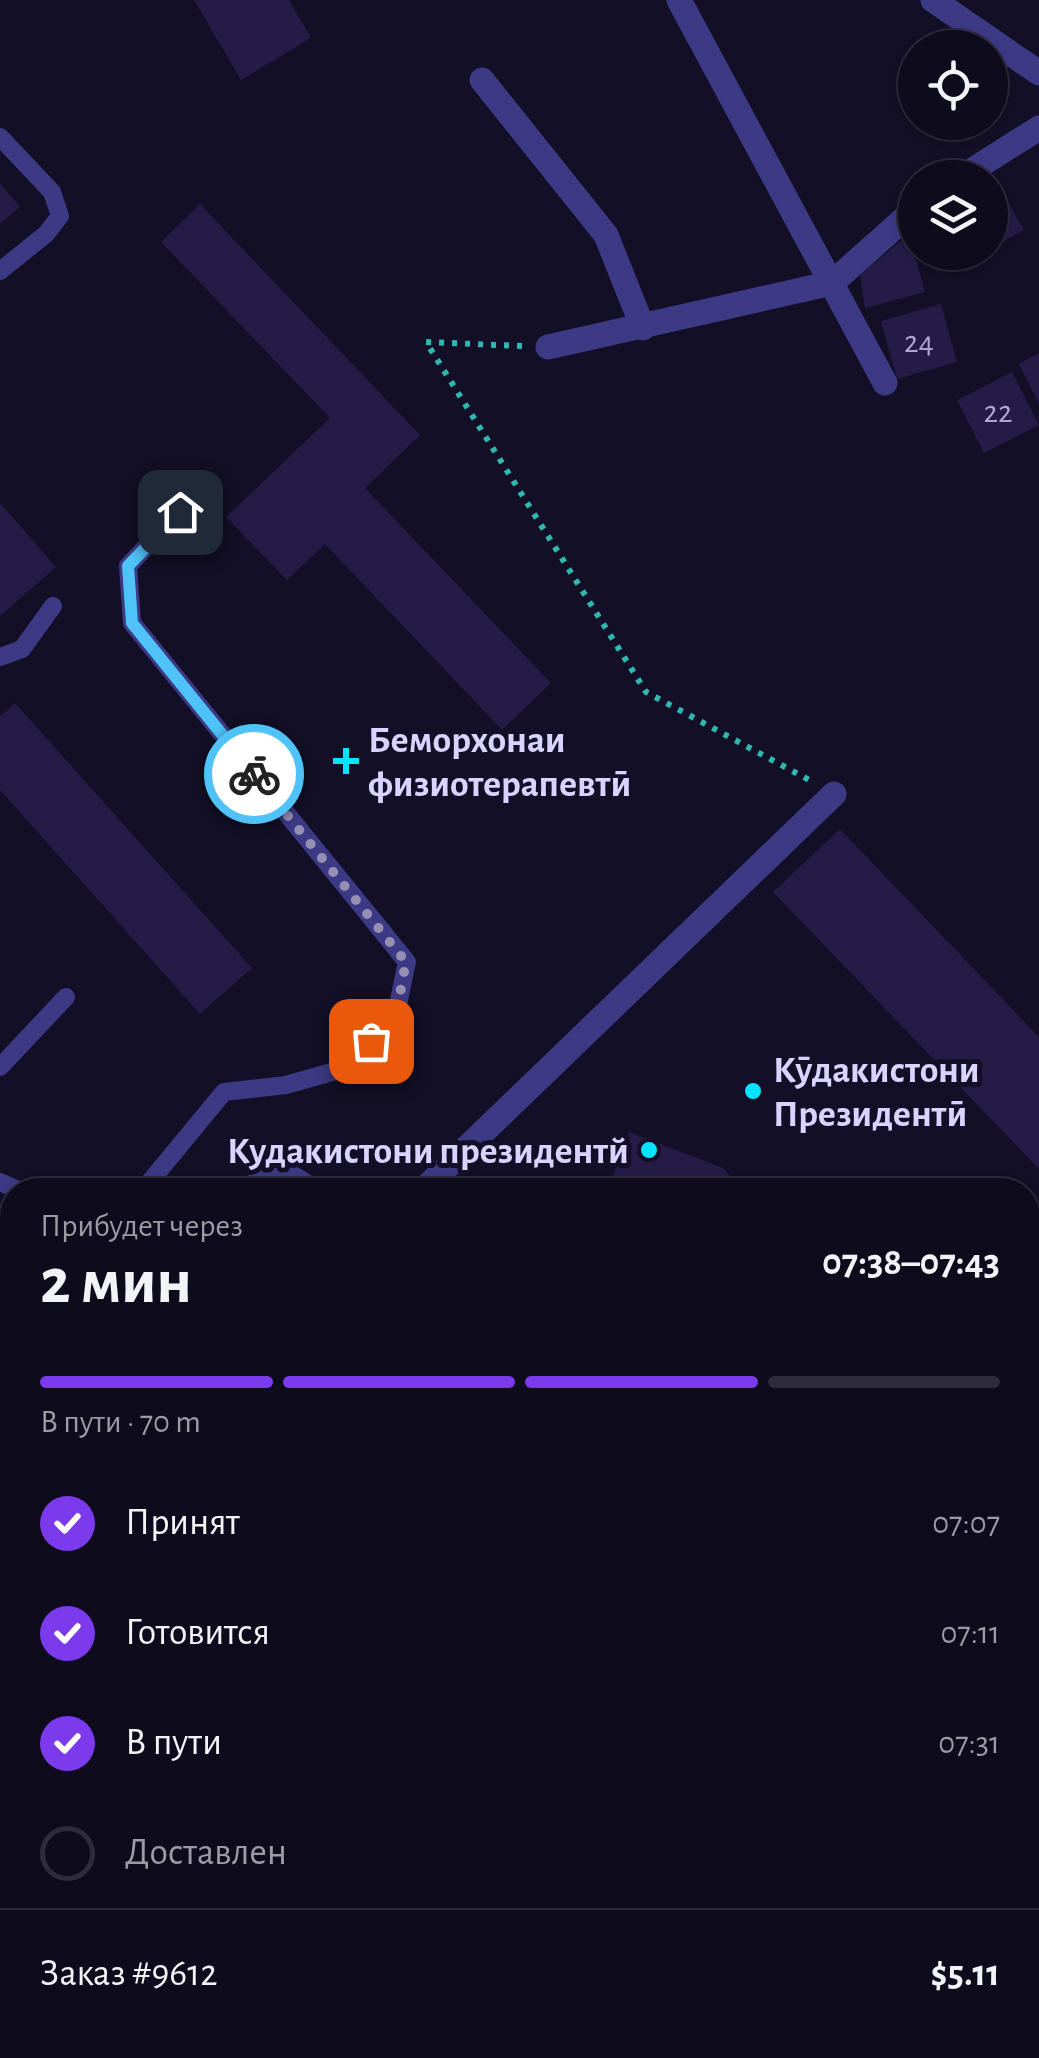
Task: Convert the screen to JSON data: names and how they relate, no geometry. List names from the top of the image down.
{
  "places": {
    "health": ["Беморхонаи физиотерапевтӣ"],
    "other": ["Кӯдакистони Президентӣ", "Кудакистони президентй"]
  },
  "house_numbers": ["24", "22"],
  "page": {
    "heading": ["2 мин", "Прибудет через", "07:38–07:43"],
    "panel": ["Заказ #9612", "$5.11"],
    "bar": "В пути · 70 m",
    "list": [
      ["Принят", "07:07"],
      ["Готовится", "07:11"],
      ["В пути", "07:31"],
      "Доставлен"
    ]
  }
}
